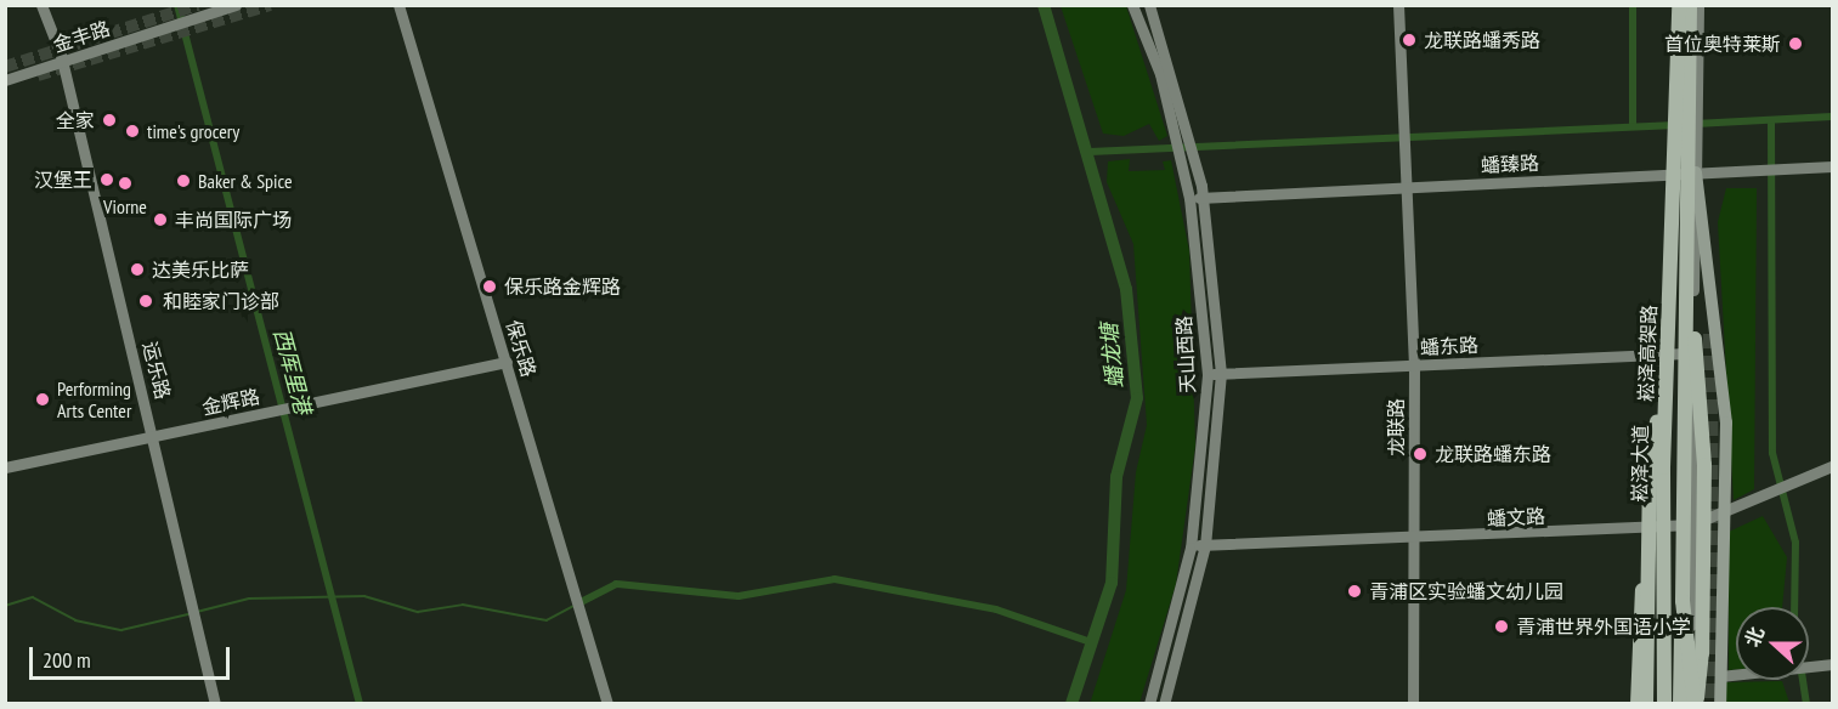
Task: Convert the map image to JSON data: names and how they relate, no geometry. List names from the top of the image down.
{
  "streets": {
    "highway": ["崧泽高架路"],
    "street": [
      "金丰路",
      "蟠臻路",
      "蟠东路",
      "保乐路",
      "天山西路",
      "运乐路",
      "金辉路",
      "龙联路",
      "崧泽大道",
      "蟠文路"
    ]
  },
  "crossings": [
    ["金丰路", "运乐路"],
    ["蟠臻路", "天山西路"],
    ["蟠臻路", "龙联路"],
    ["蟠臻路", "崧泽大道"],
    ["蟠东路", "崧泽高架路"],
    ["蟠东路", "天山西路"],
    ["蟠东路", "龙联路"],
    ["蟠东路", "崧泽大道"],
    ["保乐路", "金辉路"],
    ["崧泽高架路", "崧泽大道"],
    ["天山西路", "蟠文路"],
    ["运乐路", "金辉路"],
    ["龙联路", "蟠文路"],
    ["崧泽大道", "蟠文路"]
  ],
  "water": ["蟠龙塘", "西厍里港"],
  "places": [
    "龙联路蟠秀路",
    "首位奥特莱斯",
    "全家",
    "time's grocery",
    "汉堡王",
    "Baker & Spice",
    "Viorne",
    "丰尚国际广场",
    "达美乐比萨",
    "保乐路金辉路",
    "和睦家门诊部",
    "Performing Arts Center",
    "龙联路蟠东路",
    "青浦区实验蟠文幼儿园",
    "青浦世界外国语小学"
  ],
  "scale_bar": "200 m",
  "north": "left"
}
